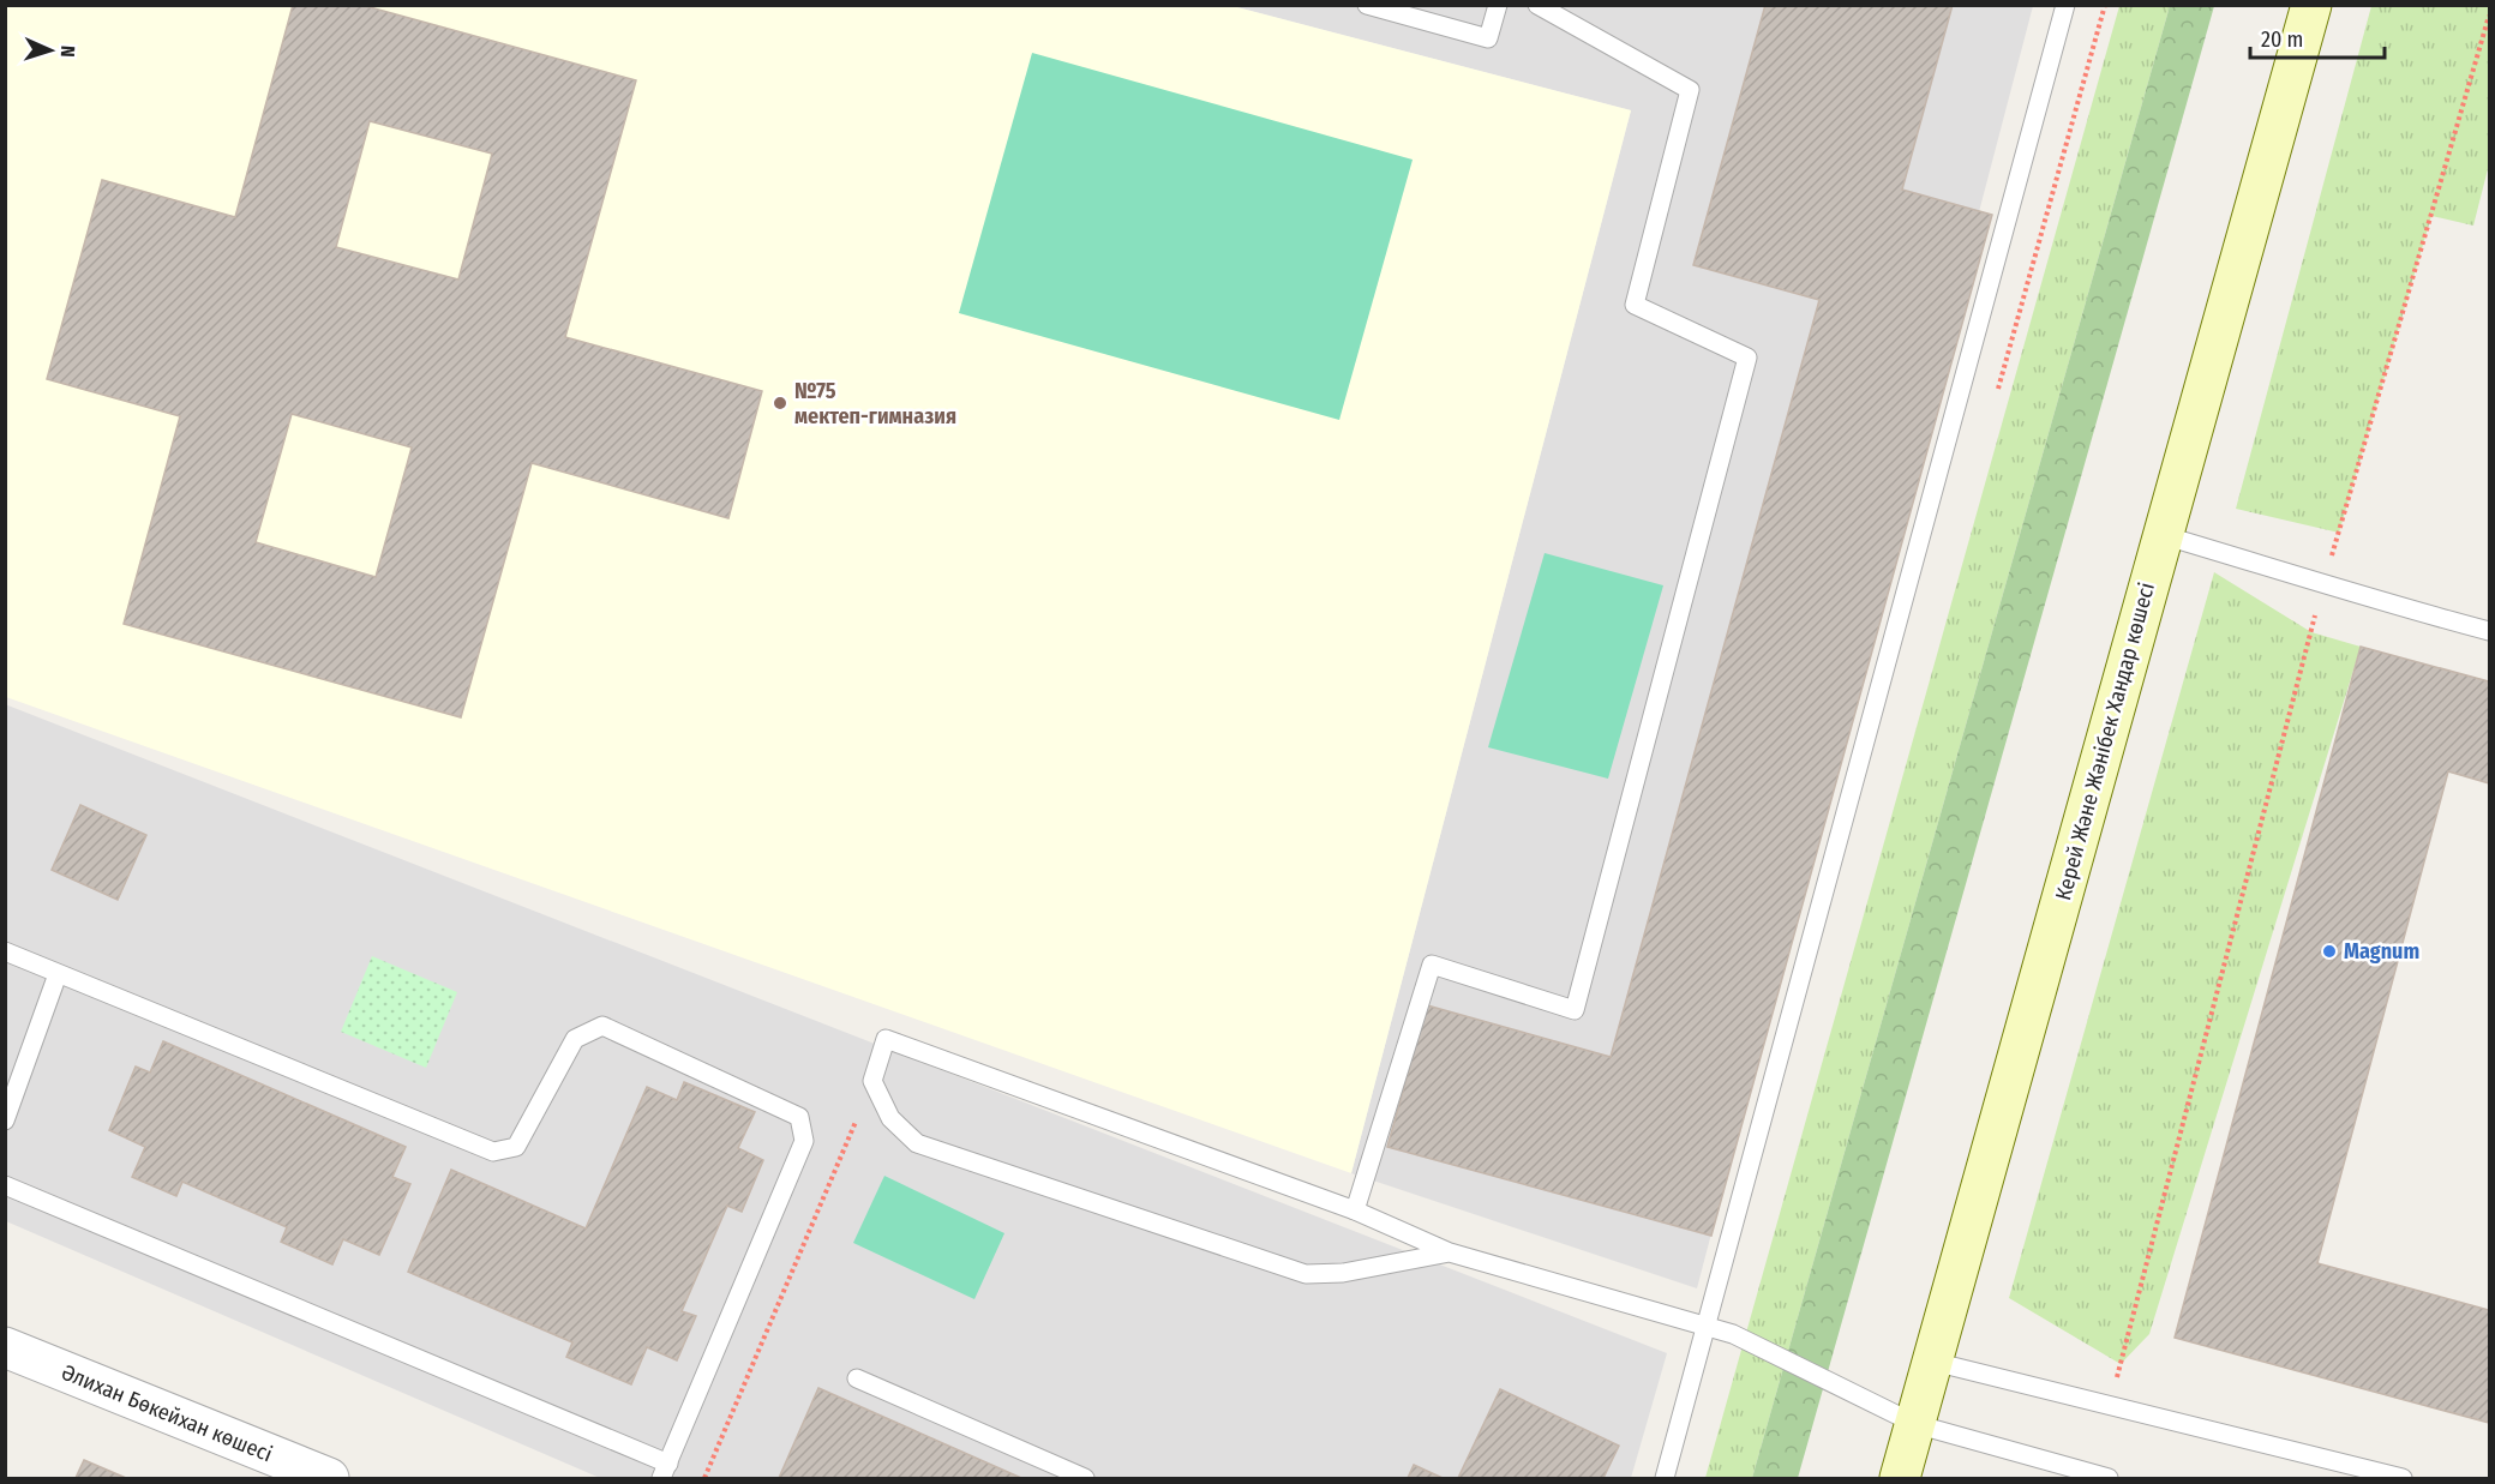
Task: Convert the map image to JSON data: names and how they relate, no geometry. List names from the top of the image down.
{
  "streets": {
    "main road": ["Керей Және Жәнібек Хандар көшесі"],
    "street": ["Әлихан Бөкейхан көшесі"]
  },
  "places": ["№75 мектеп-гимназия", "Magnum"],
  "scale_bar": "20 m",
  "north": "right"
}
